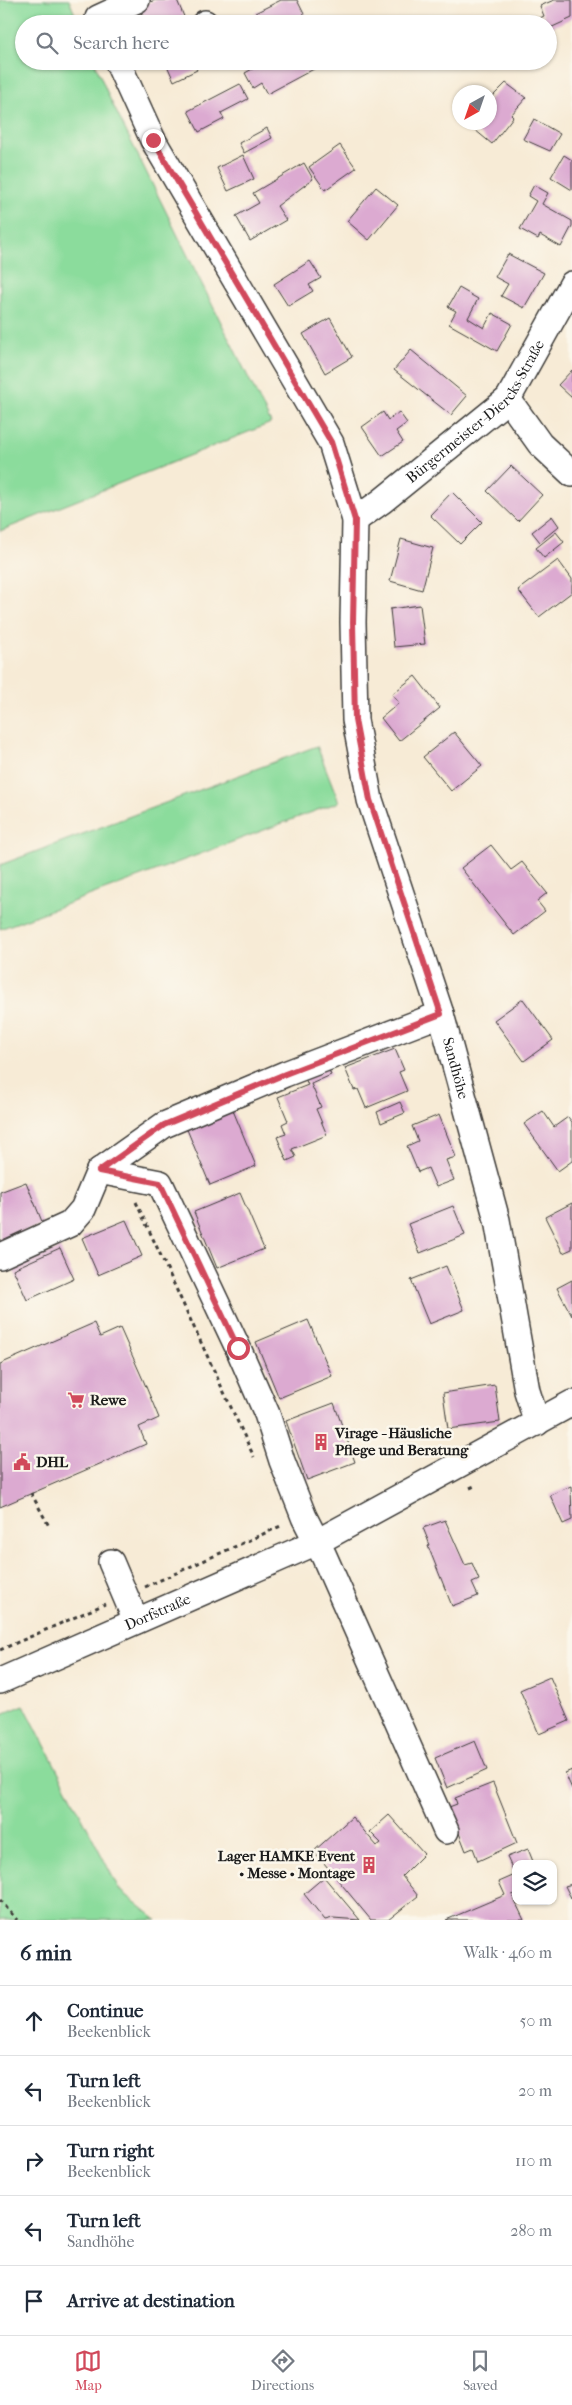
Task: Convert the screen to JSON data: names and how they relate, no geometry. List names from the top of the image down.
{
  "streets": {
    "street": ["Bürgermeister-Diercks-Straße", "Sandhöhe", "Dorfstraße"]
  },
  "crossings": [
    ["Bürgermeister-Diercks-Straße", "Sandhöhe"],
    ["Sandhöhe", "Dorfstraße"]
  ],
  "places": {
    "supermarket": ["Rewe"],
    "building": ["Virage - Häusliche Pflege und Beratung", "Lager HAMKE Event • Messe • Montage"],
    "public building": ["DHL"]
  },
  "north": "bottom left",
  "page": {
    "search": "Search here",
    "heading": ["6 min", "Walk · 460 m"],
    "list": [
      ["Continue", "Beekenblick", "50 m"],
      ["Turn left", "Beekenblick", "20 m"],
      ["Turn right", "Beekenblick", "110 m"],
      ["Turn left", "Sandhöhe", "280 m"],
      "Arrive at destination"
    ],
    "nav": ["Map", "Directions", "Saved"]
  }
}
